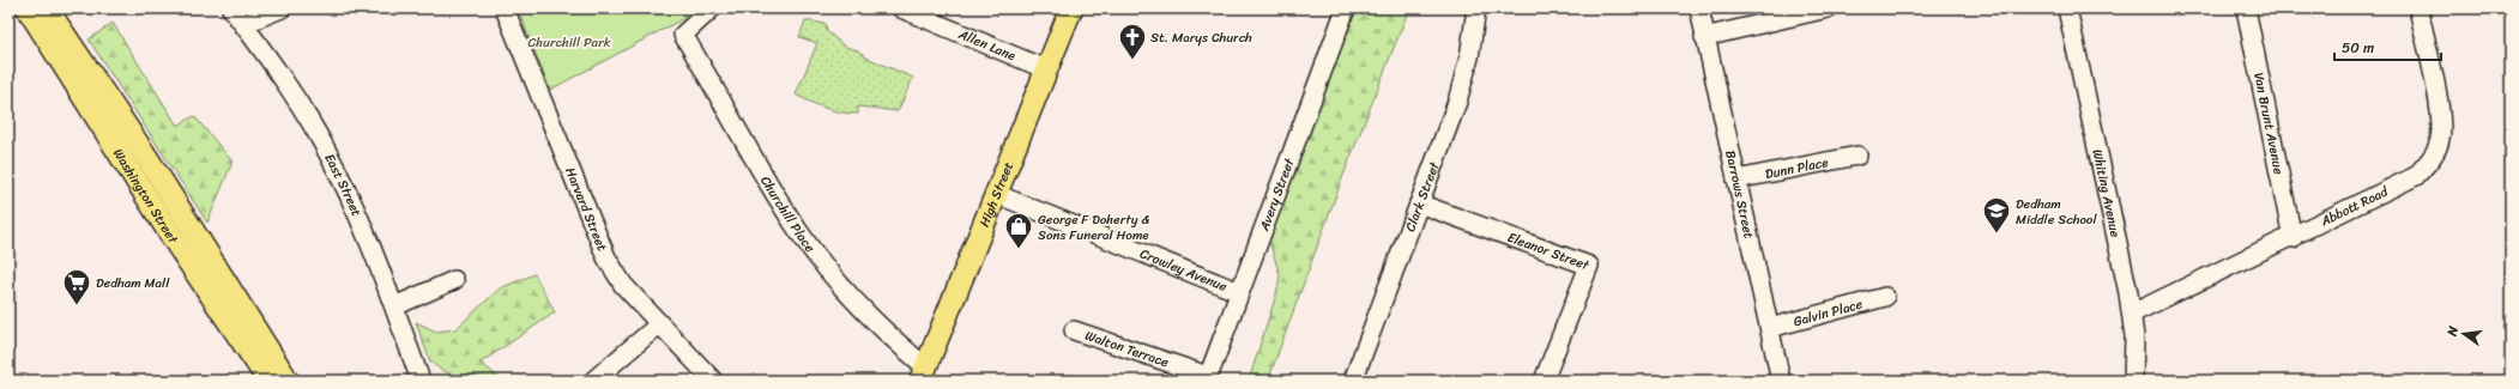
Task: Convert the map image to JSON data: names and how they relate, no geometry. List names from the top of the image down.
{
  "streets": {
    "main road": ["High Street", "Washington Street"],
    "street": [
      "Allen Lane",
      "Van Brunt Avenue",
      "Dunn Place",
      "East Street",
      "Avery Street",
      "Barrows Street",
      "Whiting Avenue",
      "Clark Street",
      "Abbott Road",
      "Harvard Street",
      "Churchill Place",
      "Eleanor Street",
      "Crowley Avenue",
      "Galvin Place",
      "Walton Terrace"
    ]
  },
  "crossings": [
    ["Allen Lane", "High Street"],
    ["Van Brunt Avenue", "Abbott Road"],
    ["Dunn Place", "Barrows Street"],
    ["High Street", "Churchill Place"],
    ["High Street", "Crowley Avenue"],
    ["Avery Street", "Crowley Avenue"],
    ["Avery Street", "Walton Terrace"],
    ["Barrows Street", "Galvin Place"],
    ["Whiting Avenue", "Abbott Road"],
    ["Clark Street", "Eleanor Street"]
  ],
  "parks": ["Churchill Park"],
  "places": {
    "church": ["St. Marys Church"],
    "school or university": ["Dedham Middle School"],
    "shop": ["George F Doherty & Sons Funeral Home"],
    "supermarket": ["Dedham Mall"]
  },
  "scale_bar": "50 m",
  "north": "left"
}
